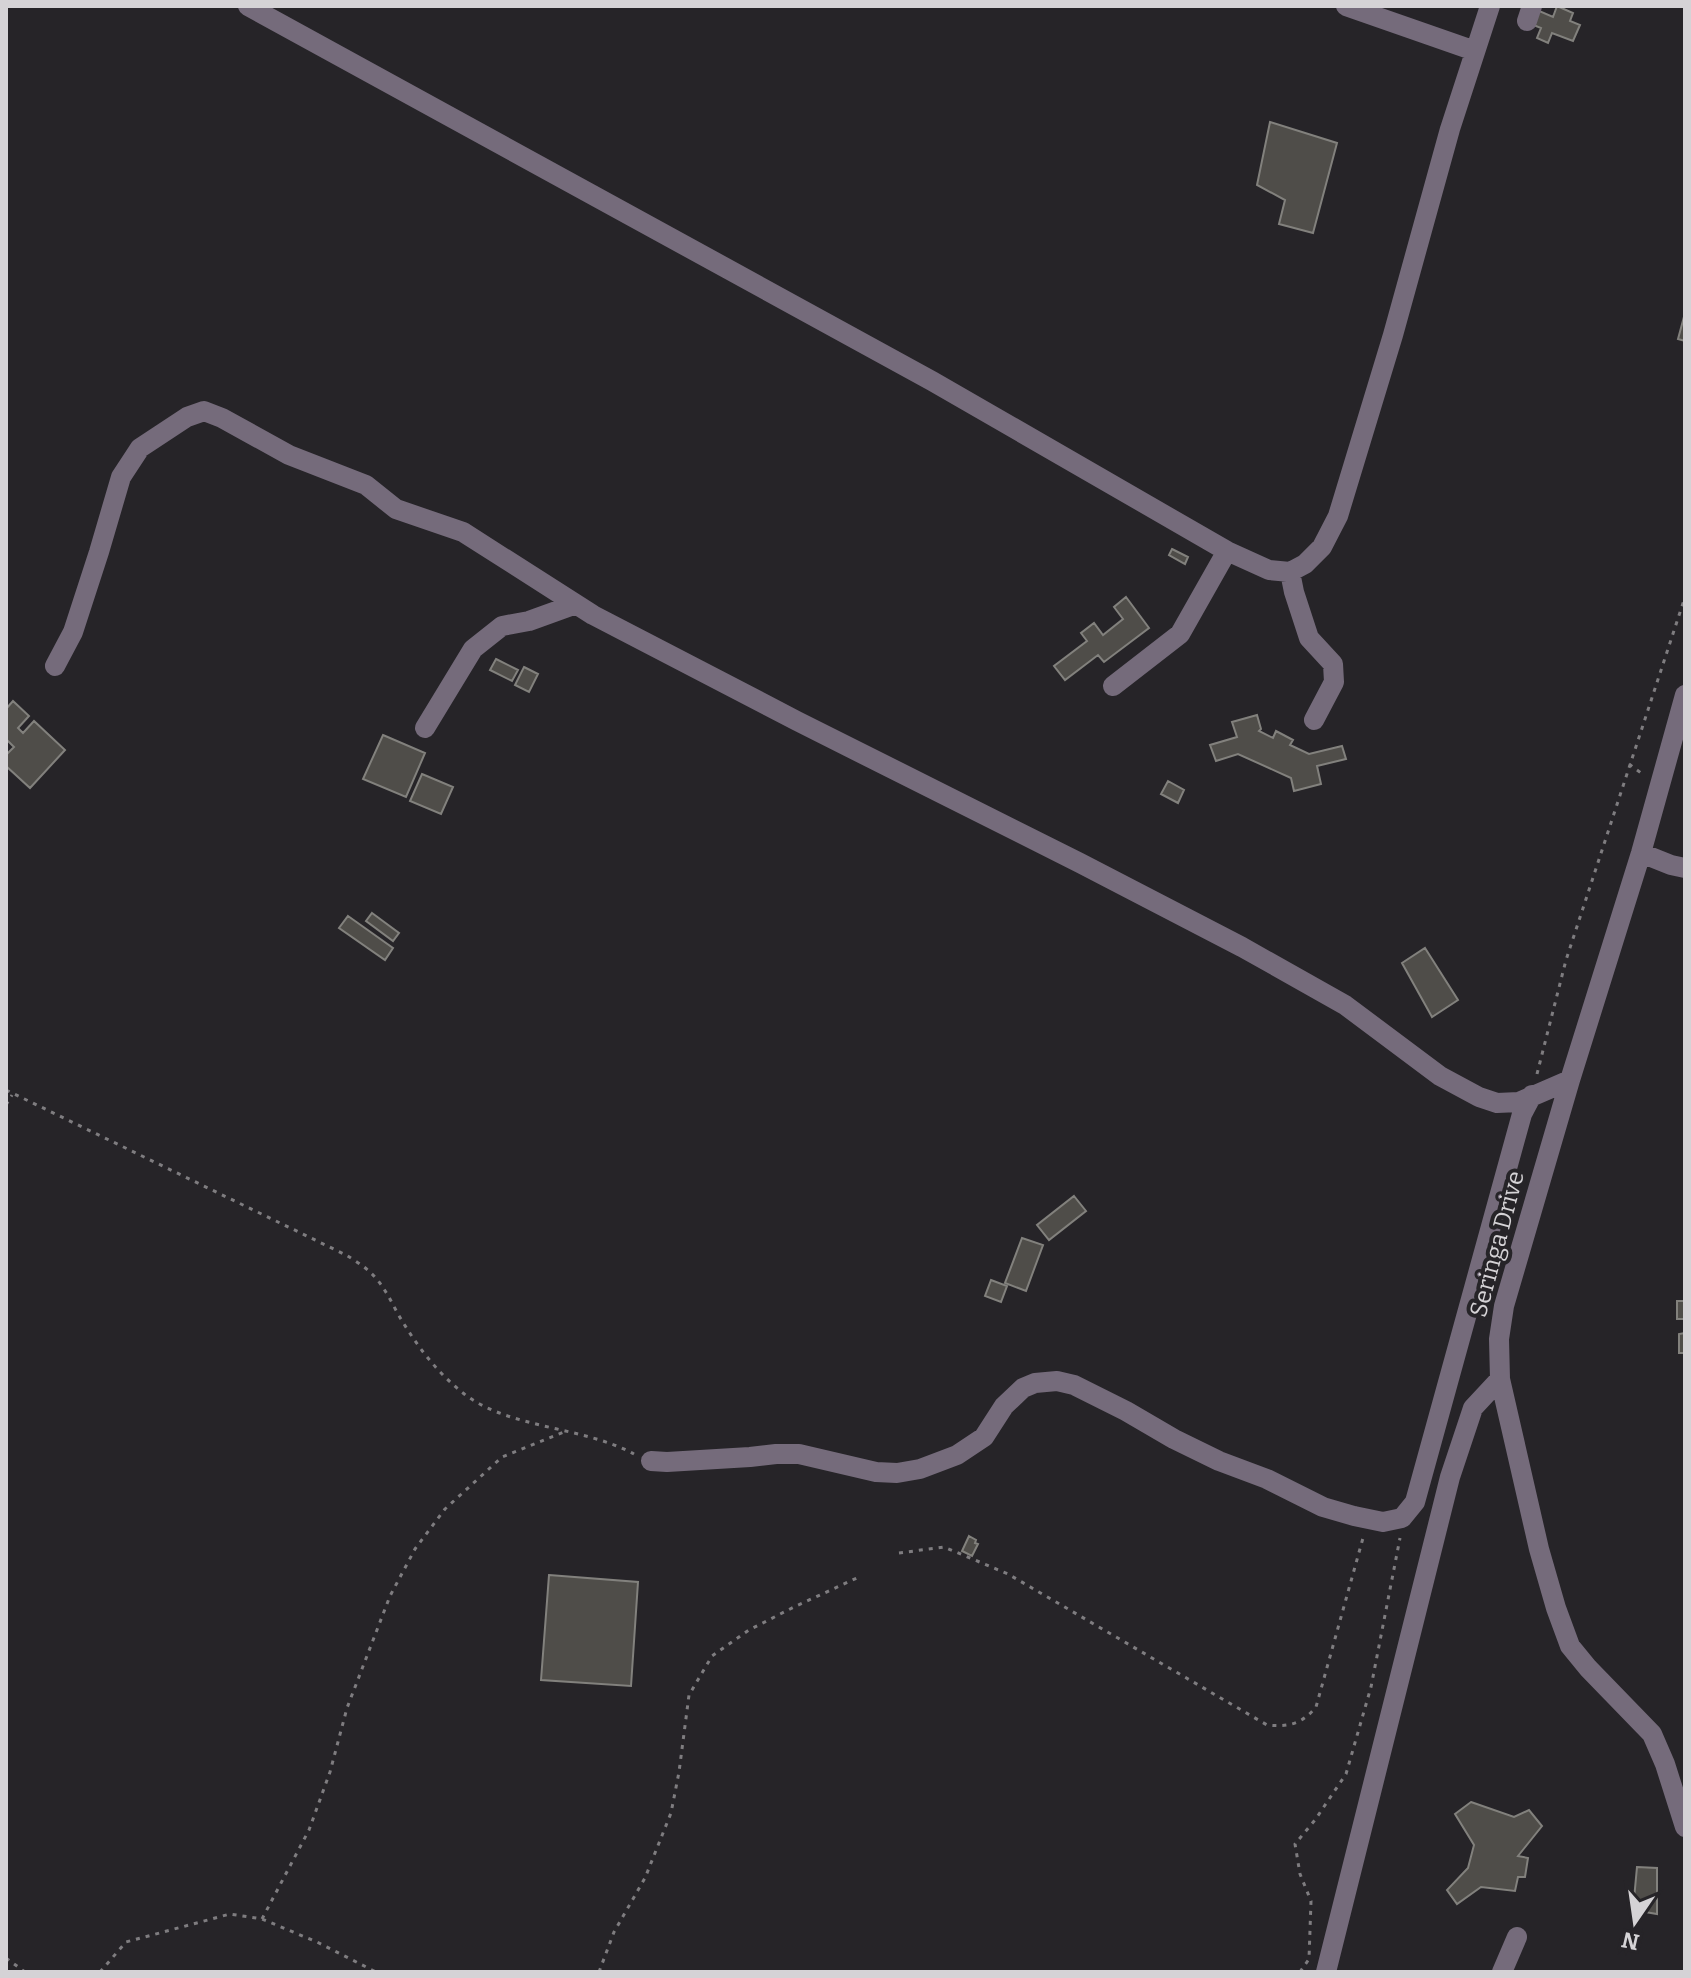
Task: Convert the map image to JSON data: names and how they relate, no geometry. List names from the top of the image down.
{
  "streets": {
    "street": ["Seringa Drive"]
  },
  "north": "bottom"
}
